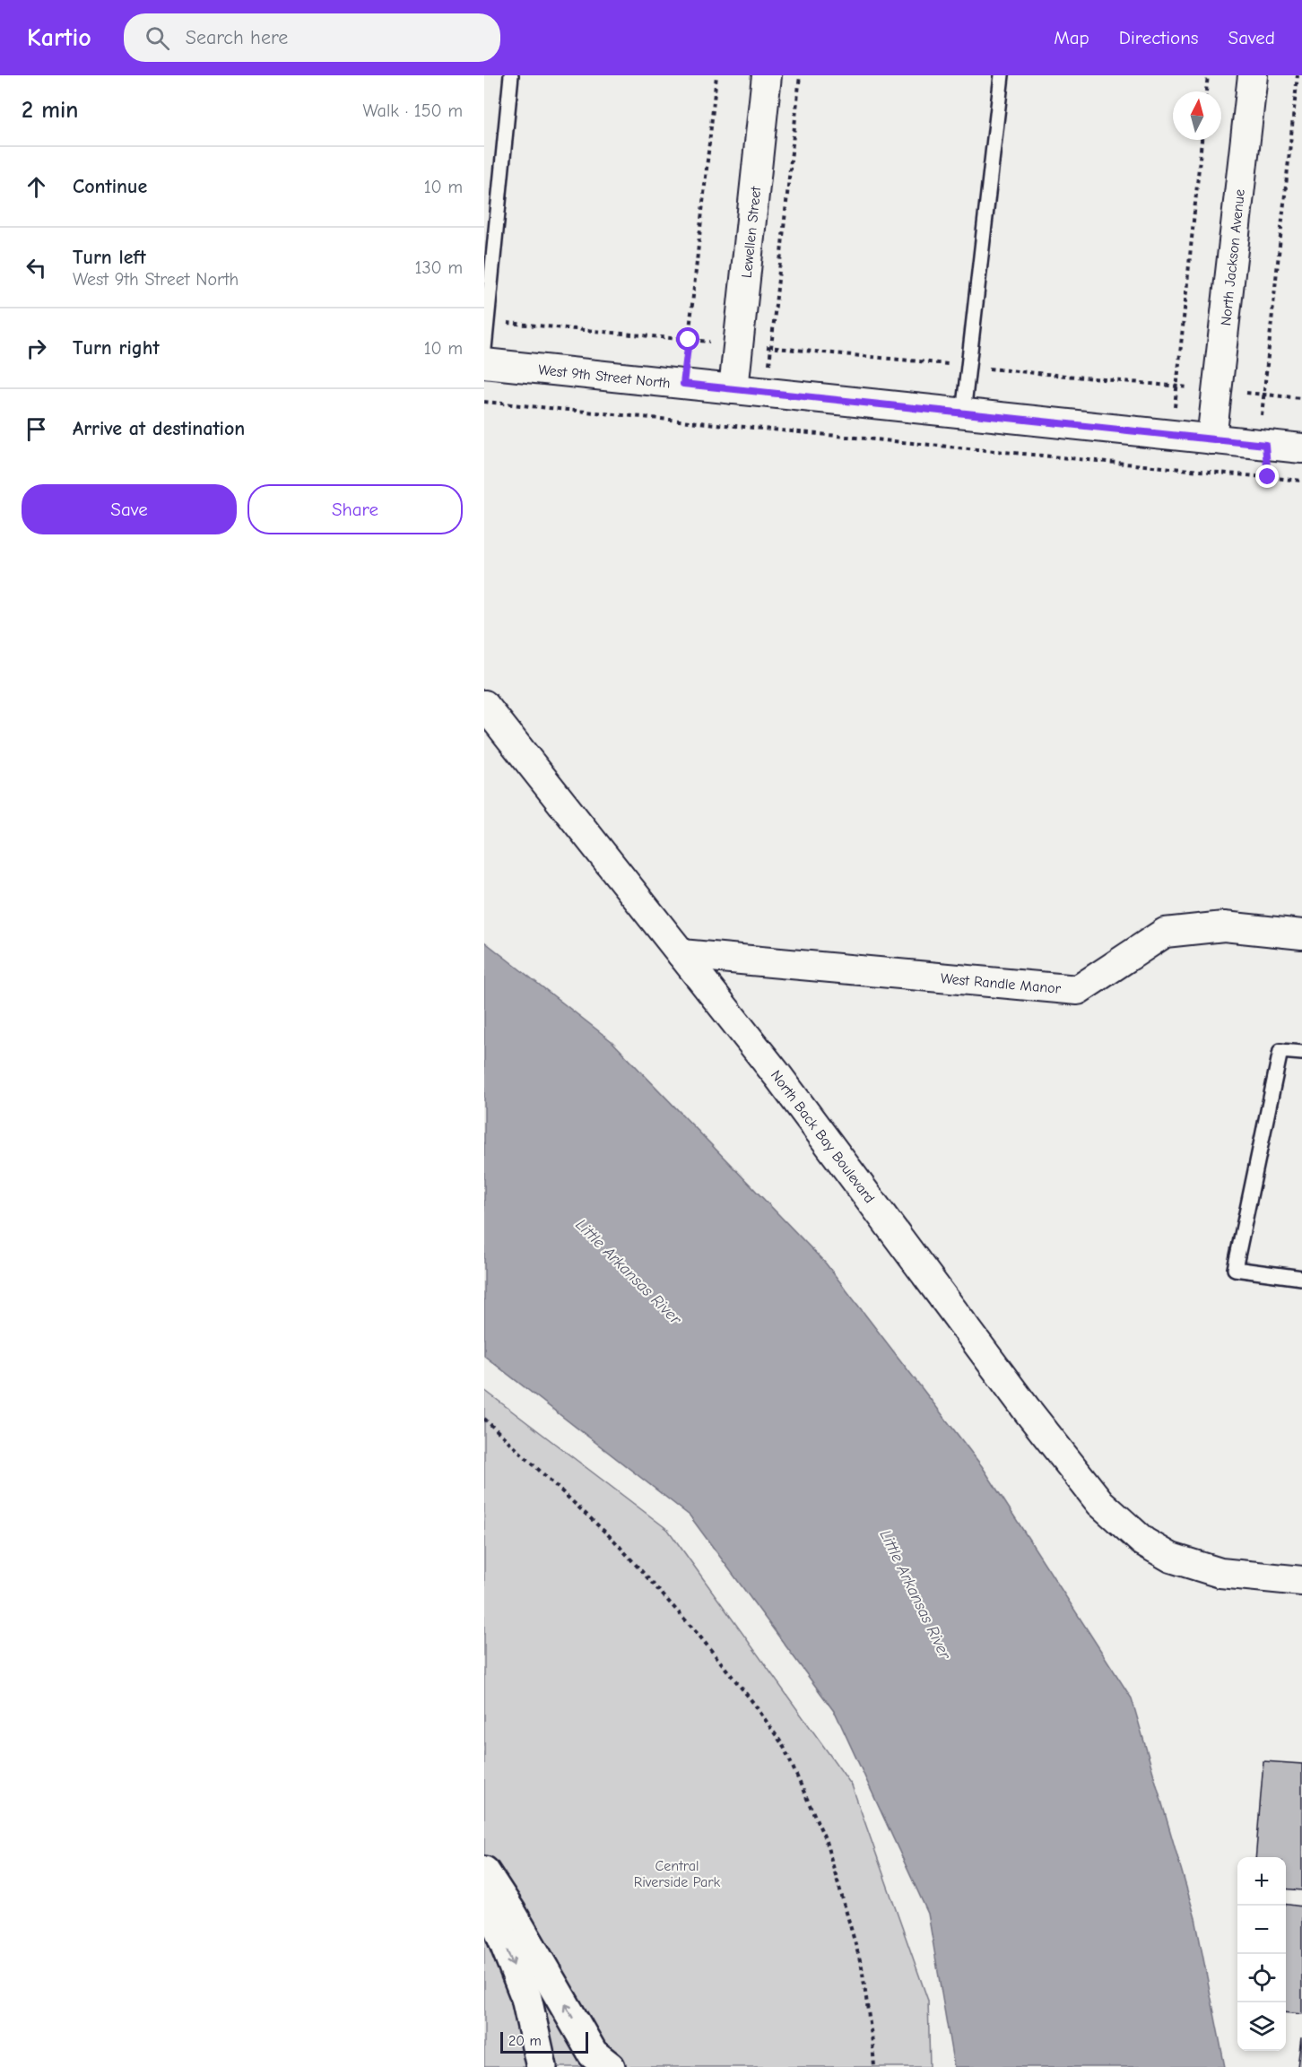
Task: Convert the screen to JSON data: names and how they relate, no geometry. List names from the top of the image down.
{
  "streets": {
    "street": [
      "Lewellen Street",
      "North Jackson Avenue",
      "West 9th Street North",
      "West Randle Manor",
      "North Back Bay Boulevard"
    ]
  },
  "crossings": [
    ["Lewellen Street", "West 9th Street North"],
    ["North Jackson Avenue", "West 9th Street North"],
    ["West Randle Manor", "North Back Bay Boulevard"]
  ],
  "water": ["Little Arkansas River"],
  "parks": ["Central Riverside Park"],
  "scale_bar": "20 m",
  "north": "top",
  "page": {
    "header": "Kartio",
    "search": "Search here",
    "nav": ["Map", "Directions", "Saved"],
    "heading": ["2 min", "Walk · 150 m"],
    "list": [
      ["Continue", "10 m"],
      ["Turn left", "West 9th Street North", "130 m"],
      ["Turn right", "10 m"],
      "Arrive at destination"
    ],
    "buttons": ["Save", "Share"],
    "map_buttons": ["+", "−"],
    "scale": "20 m"
  }
}
